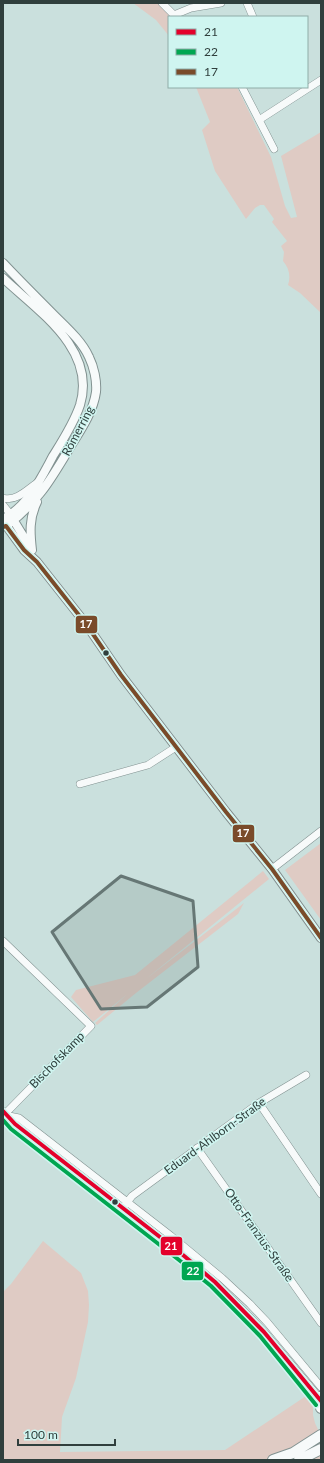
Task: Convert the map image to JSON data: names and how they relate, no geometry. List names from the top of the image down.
{
  "streets": {
    "main road": ["Römerring"],
    "street": ["Bischofskamp", "Eduard-Ahlborn-Straße", "Otto-Franzius-Straße"]
  },
  "crossings": [
    ["Eduard-Ahlborn-Straße", "Otto-Franzius-Straße"]
  ],
  "lines": ["transit line 17", "transit line 21", "transit line 22"],
  "legend": ["21", "22", "17"],
  "scale_bar": "100 m"
}
